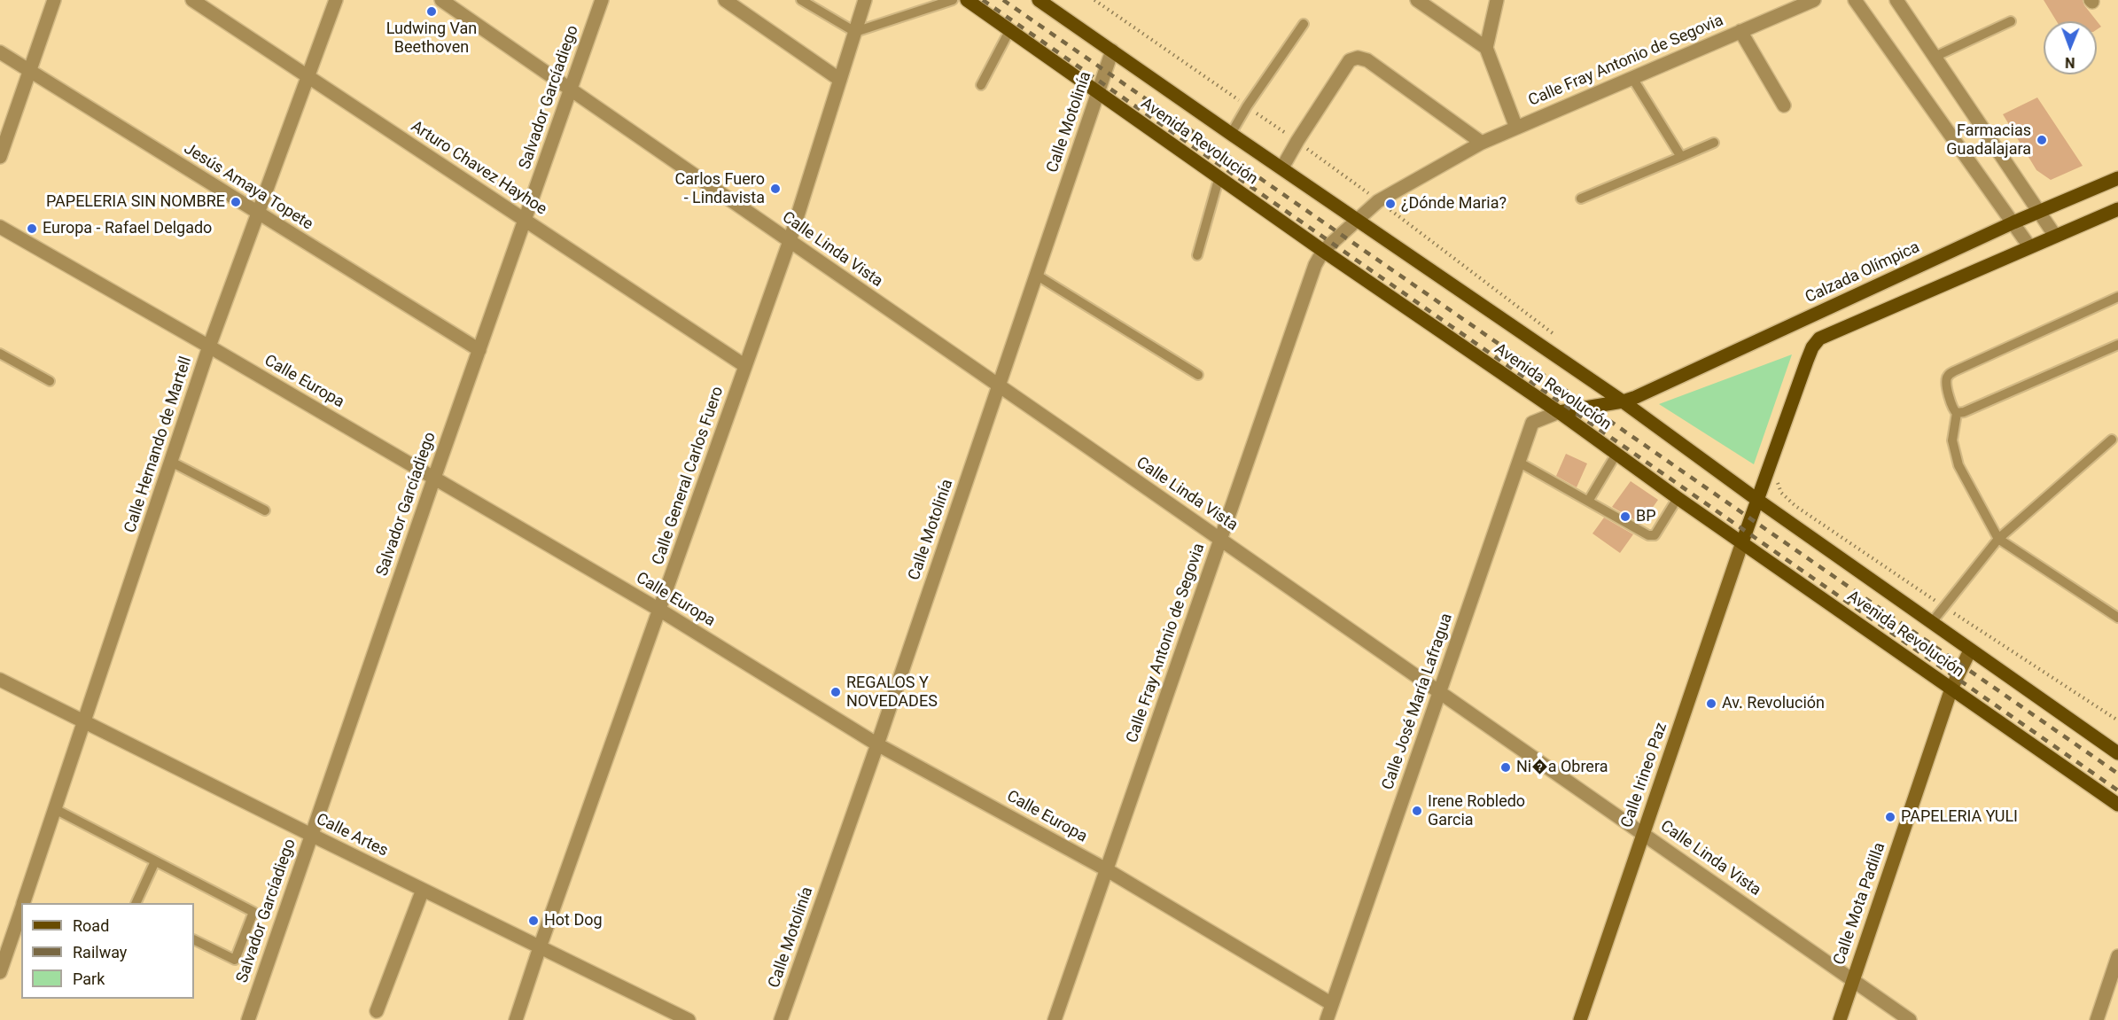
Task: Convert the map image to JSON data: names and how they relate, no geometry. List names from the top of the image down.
{
  "streets": {
    "main road": ["Avenida Revolución", "Calzada Olímpica"],
    "street": [
      "Calle Fray Antonio de Segovia",
      "Salvador Garcíadiego",
      "Calle Motolinía",
      "Arturo Chavez Hayhoe",
      "Jesús Amaya Topete",
      "Calle Linda Vista",
      "Calle Europa",
      "Calle Hernando de Martell",
      "Calle General Carlos Fuero",
      "Calle José María Lafragua",
      "Calle Irineo Paz",
      "Calle Artes",
      "Calle Mota Padilla"
    ]
  },
  "crossings": [
    ["Calle Fray Antonio de Segovia", "Avenida Revolución"],
    ["Calle Fray Antonio de Segovia", "Calle Linda Vista"],
    ["Calle Fray Antonio de Segovia", "Calle Europa"],
    ["Salvador Garcíadiego", "Arturo Chavez Hayhoe"],
    ["Salvador Garcíadiego", "Jesús Amaya Topete"],
    ["Salvador Garcíadiego", "Calle Linda Vista"],
    ["Salvador Garcíadiego", "Calle Europa"],
    ["Salvador Garcíadiego", "Calle Artes"],
    ["Calle Motolinía", "Avenida Revolución"],
    ["Calle Motolinía", "Calle Linda Vista"],
    ["Calle Motolinía", "Calle Europa"],
    ["Avenida Revolución", "Calzada Olímpica"],
    ["Avenida Revolución", "Calle José María Lafragua"],
    ["Avenida Revolución", "Calle Irineo Paz"],
    ["Avenida Revolución", "Calle Mota Padilla"],
    ["Arturo Chavez Hayhoe", "Calle Hernando de Martell"],
    ["Arturo Chavez Hayhoe", "Calle General Carlos Fuero"],
    ["Jesús Amaya Topete", "Calle Hernando de Martell"],
    ["Calle Linda Vista", "Calle General Carlos Fuero"],
    ["Calle Linda Vista", "Calle José María Lafragua"],
    ["Calle Linda Vista", "Calle Irineo Paz"],
    ["Calle Linda Vista", "Calle Mota Padilla"],
    ["Calzada Olímpica", "Calle José María Lafragua"],
    ["Calle Europa", "Calle Hernando de Martell"],
    ["Calle Europa", "Calle General Carlos Fuero"],
    ["Calle Europa", "Calle José María Lafragua"],
    ["Calle Hernando de Martell", "Calle Artes"],
    ["Calle General Carlos Fuero", "Calle Artes"]
  ],
  "places": [
    "Ludwing Van Beethoven",
    "Farmacias Guadalajara",
    "Carlos Fuero - Lindavista",
    "PAPELERIA SIN NOMBRE",
    "¿Dónde Maria?",
    "Europa - Rafael Delgado",
    "BP",
    "REGALOS Y NOVEDADES",
    "Av. Revolución",
    "Ni�a Obrera",
    "Irene Robledo Garcia",
    "PAPELERIA YULI",
    "Hot Dog"
  ],
  "legend": ["Road", "Railway", "Park"],
  "north": "bottom"
}
